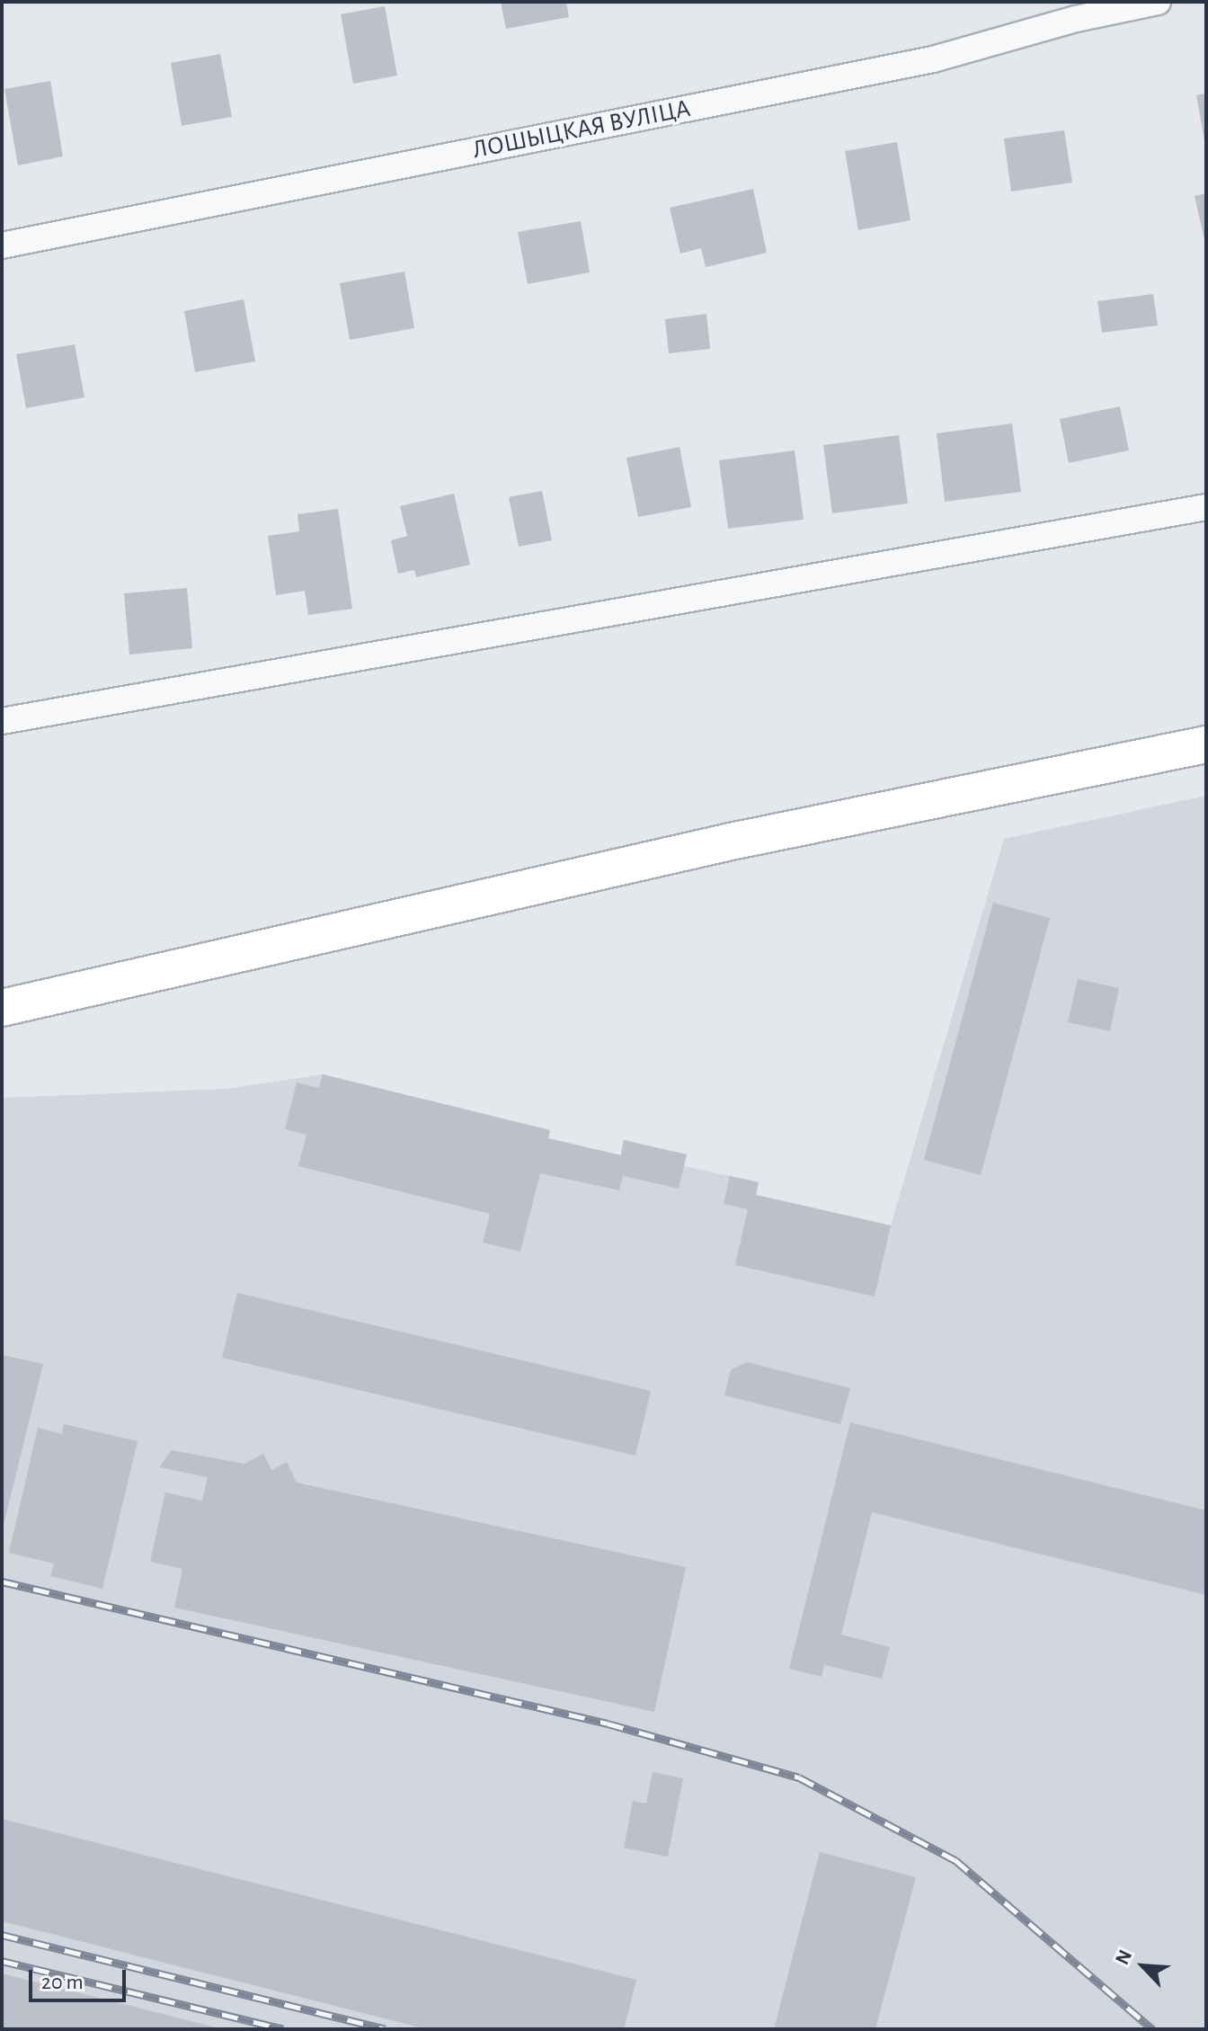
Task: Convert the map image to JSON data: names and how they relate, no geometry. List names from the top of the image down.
{
  "streets": {
    "street": ["ЛОШЫЦКАЯ ВУЛІЦА"]
  },
  "scale_bar": "20 m",
  "north": "top left"
}
